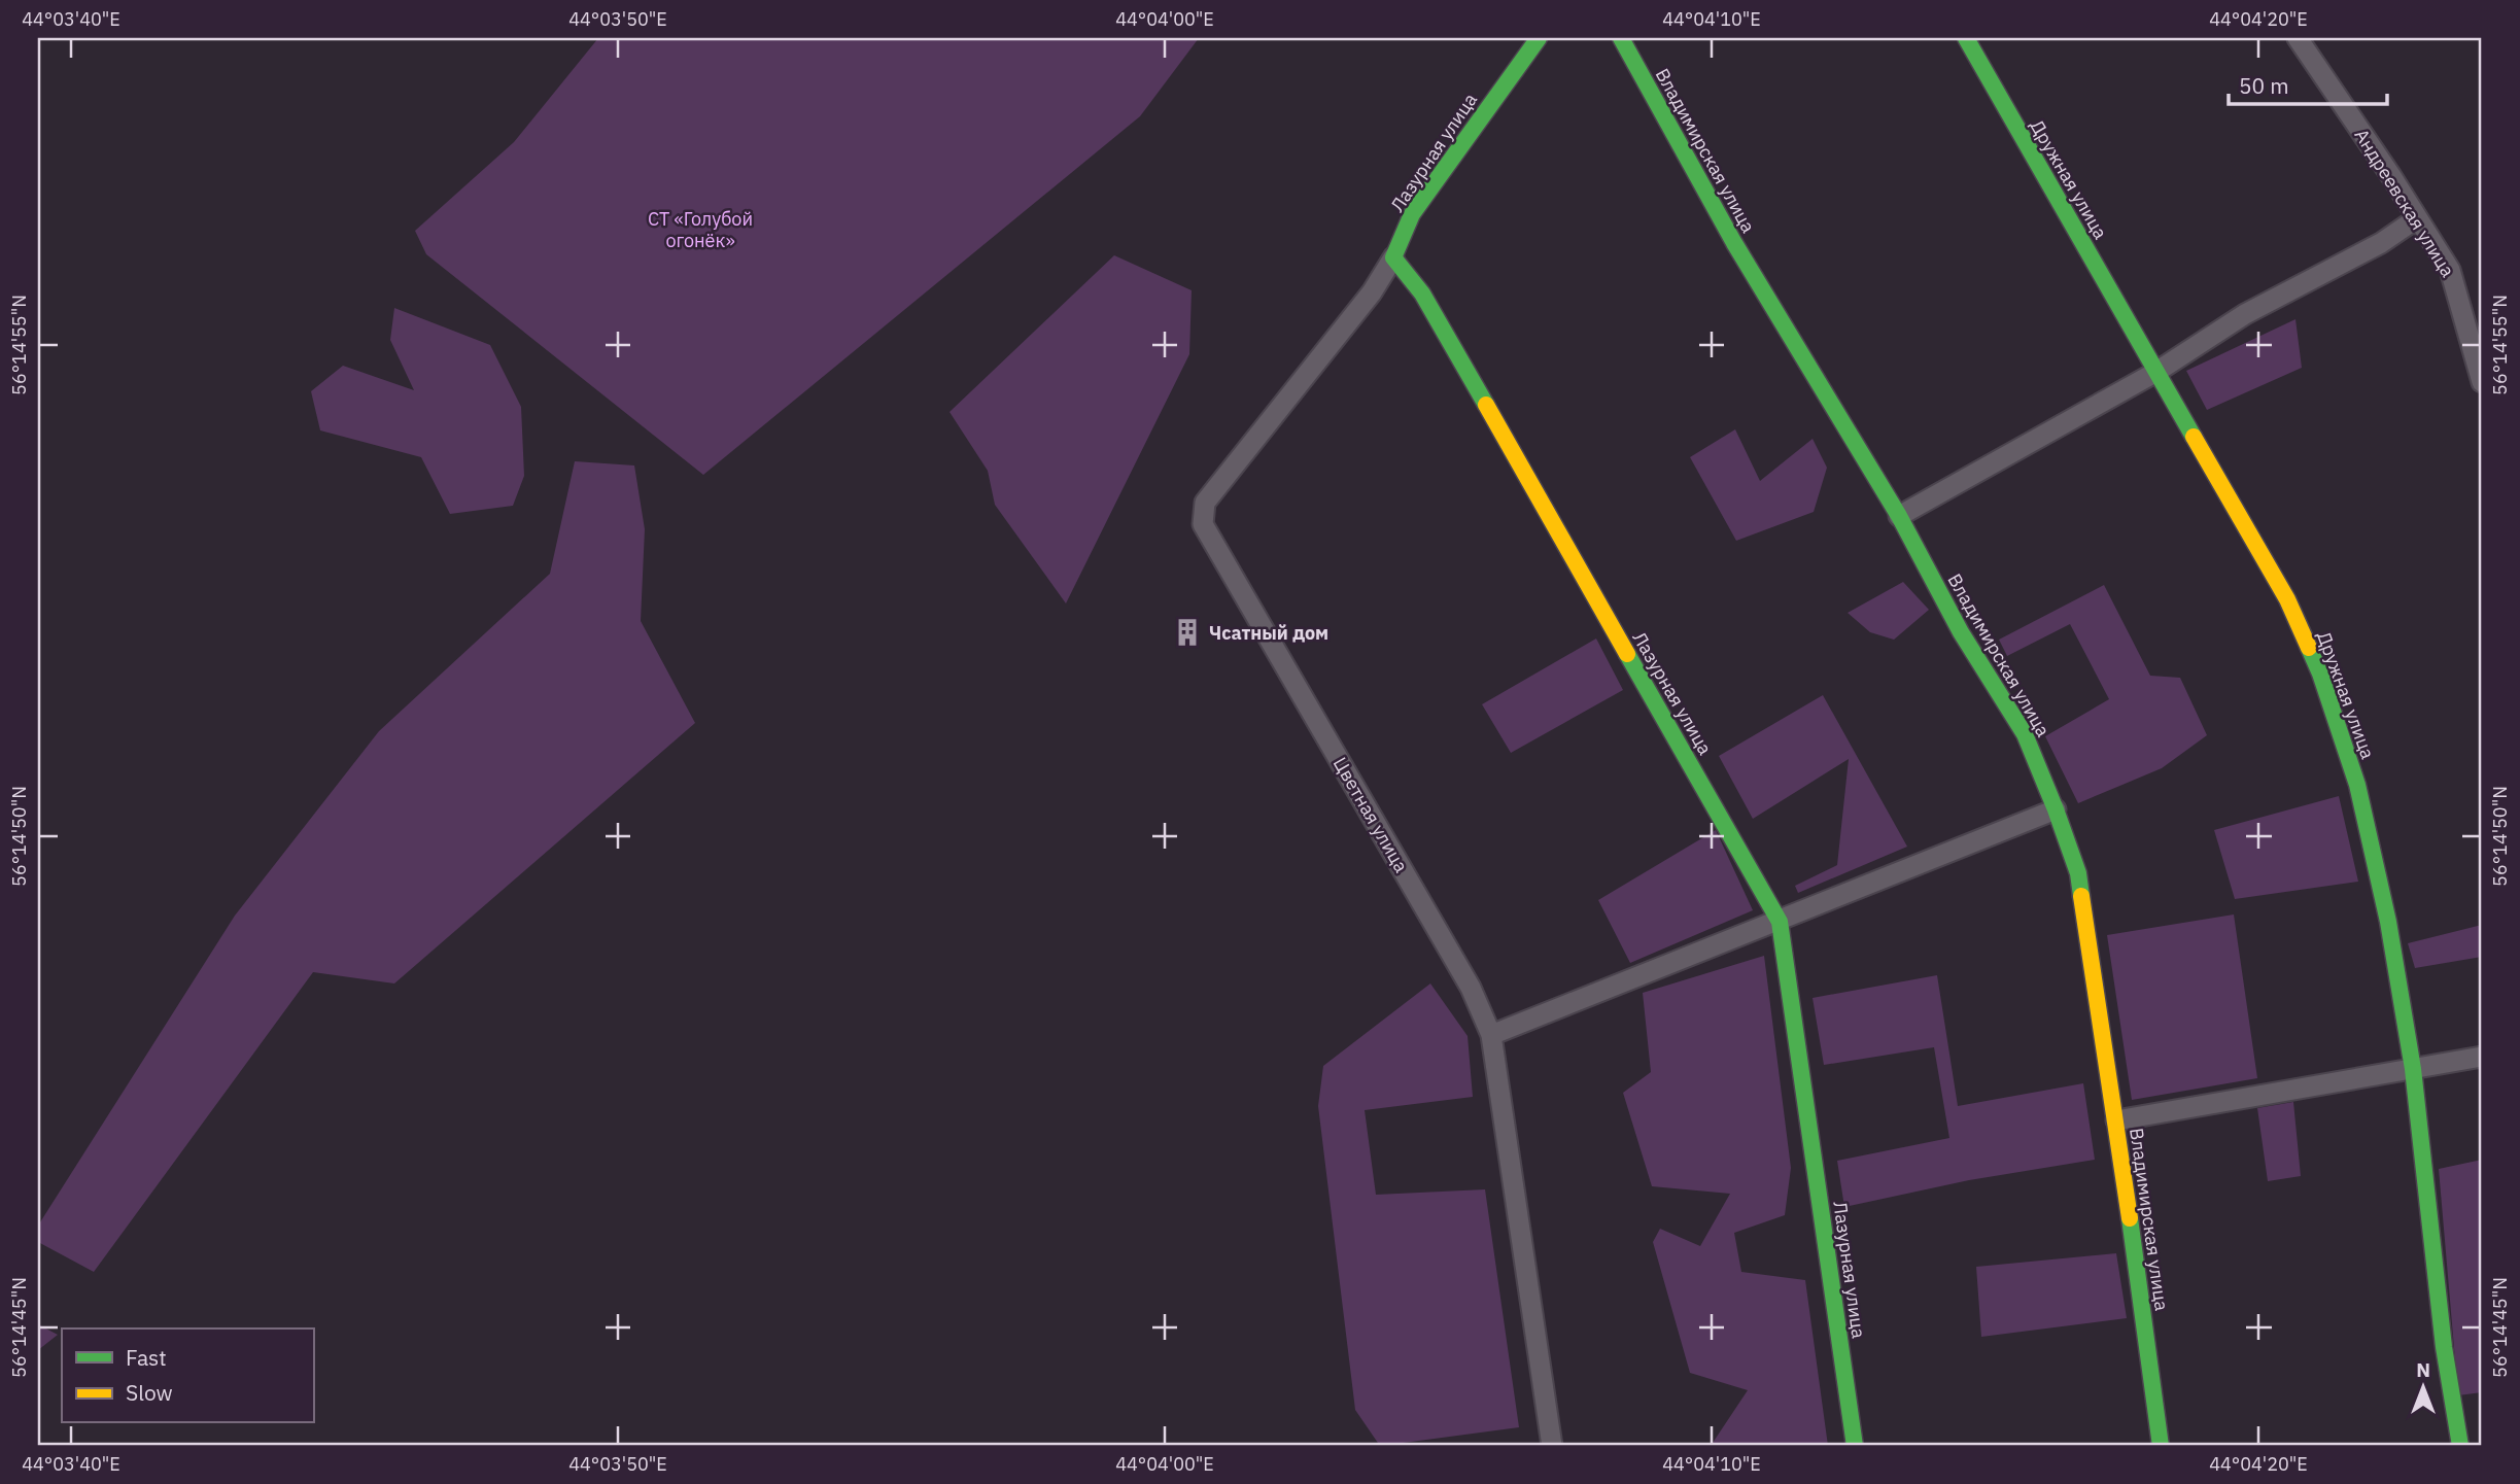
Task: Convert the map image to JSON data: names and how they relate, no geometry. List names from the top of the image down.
{
  "streets": {
    "street": [
      "Владимирская улица",
      "Лазурная улица",
      "Дружная улица",
      "Андреевская улица",
      "Цветная улица"
    ]
  },
  "crossings": [
    ["Лазурная улица", "Цветная улица"]
  ],
  "parks": ["СТ «Голубой огонёк»"],
  "places": {
    "building": ["Чсатный дом"]
  },
  "legend": ["Fast", "Slow"],
  "scale_bar": "50 m",
  "north": "top",
  "coordinates": [
    "44°03'40\"E",
    "44°03'50\"E",
    "44°04'00\"E",
    "44°04'10\"E",
    "44°04'20\"E",
    "56°14'55\"N",
    "56°14'50\"N",
    "56°14'45\"N"
  ]
}
